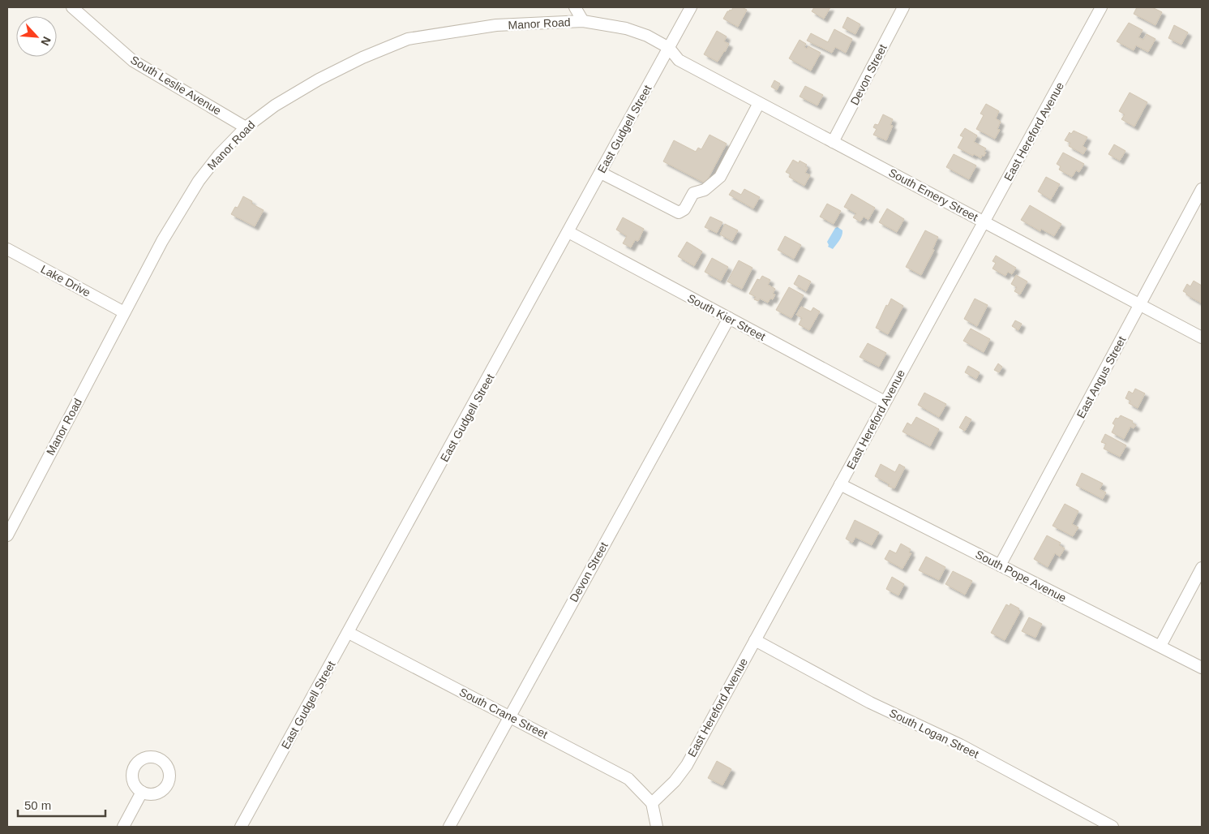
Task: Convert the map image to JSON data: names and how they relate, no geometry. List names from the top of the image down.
{
  "streets": {
    "street": [
      "Manor Road",
      "Devon Street",
      "South Leslie Avenue",
      "East Gudgell Street",
      "East Hereford Avenue",
      "South Emery Street",
      "Lake Drive",
      "South Kier Street",
      "East Angus Street",
      "South Pope Avenue",
      "South Crane Street",
      "South Logan Street"
    ]
  },
  "crossings": [
    ["Manor Road", "South Leslie Avenue"],
    ["Manor Road", "East Gudgell Street"],
    ["Manor Road", "South Emery Street"],
    ["Manor Road", "Lake Drive"],
    ["Devon Street", "South Emery Street"],
    ["Devon Street", "South Kier Street"],
    ["Devon Street", "South Crane Street"],
    ["East Gudgell Street", "South Emery Street"],
    ["East Gudgell Street", "South Kier Street"],
    ["East Gudgell Street", "South Crane Street"],
    ["East Hereford Avenue", "South Emery Street"],
    ["East Hereford Avenue", "South Kier Street"],
    ["East Hereford Avenue", "South Pope Avenue"],
    ["East Hereford Avenue", "South Crane Street"],
    ["East Hereford Avenue", "South Logan Street"],
    ["South Emery Street", "East Angus Street"],
    ["East Angus Street", "South Pope Avenue"]
  ],
  "scale_bar": "50 m",
  "north": "bottom right"
}
